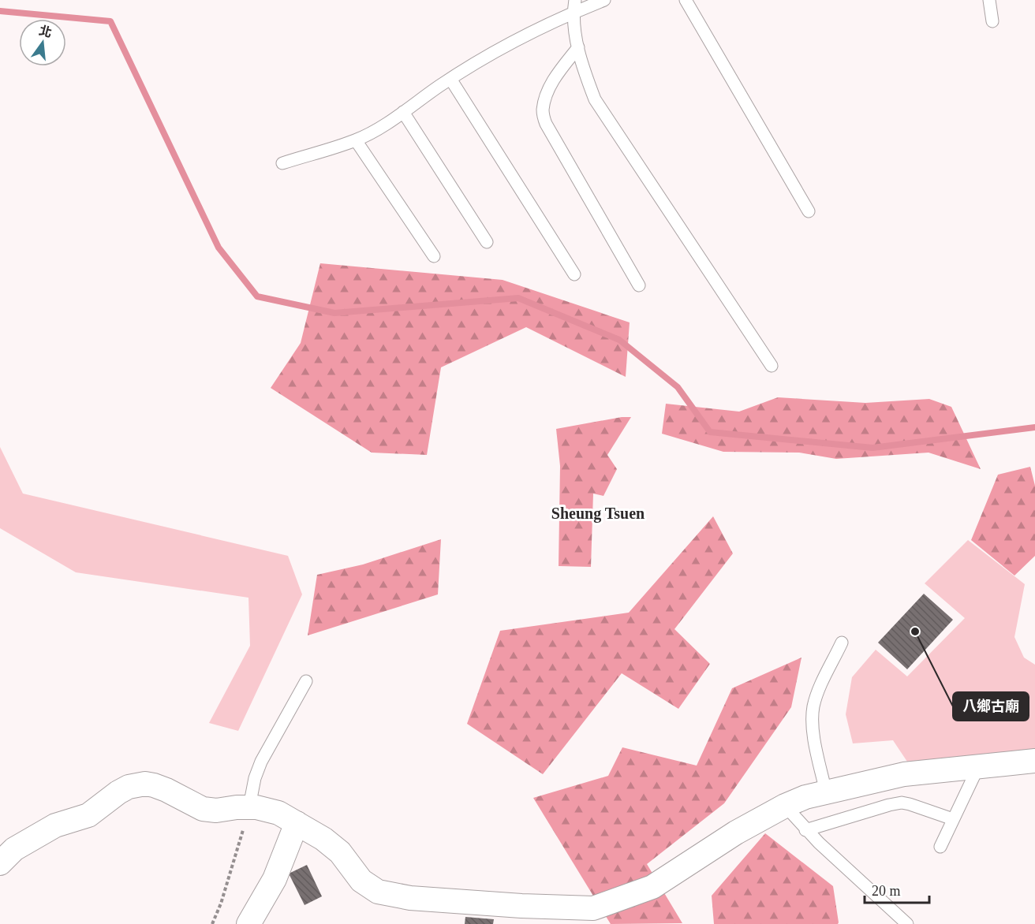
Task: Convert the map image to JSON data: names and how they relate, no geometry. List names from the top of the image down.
{
  "districts": ["Sheung Tsuen"],
  "places": ["八鄉古廟"],
  "scale_bar": "20 m",
  "north": "top"
}
